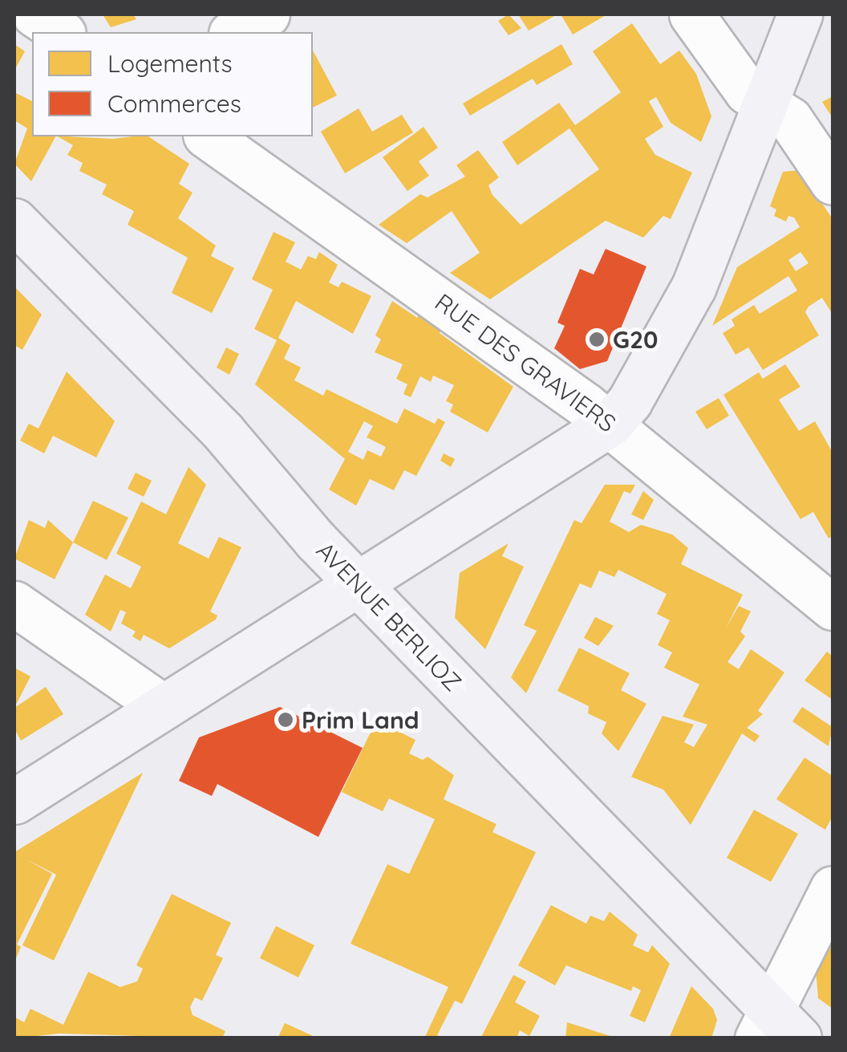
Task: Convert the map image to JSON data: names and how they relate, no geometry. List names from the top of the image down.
{
  "streets": {
    "main road": ["AVENUE BERLIOZ"],
    "street": ["RUE DES GRAVIERS"]
  },
  "places": ["G20", "Prim Land"],
  "legend": ["Logements", "Commerces"]
}
